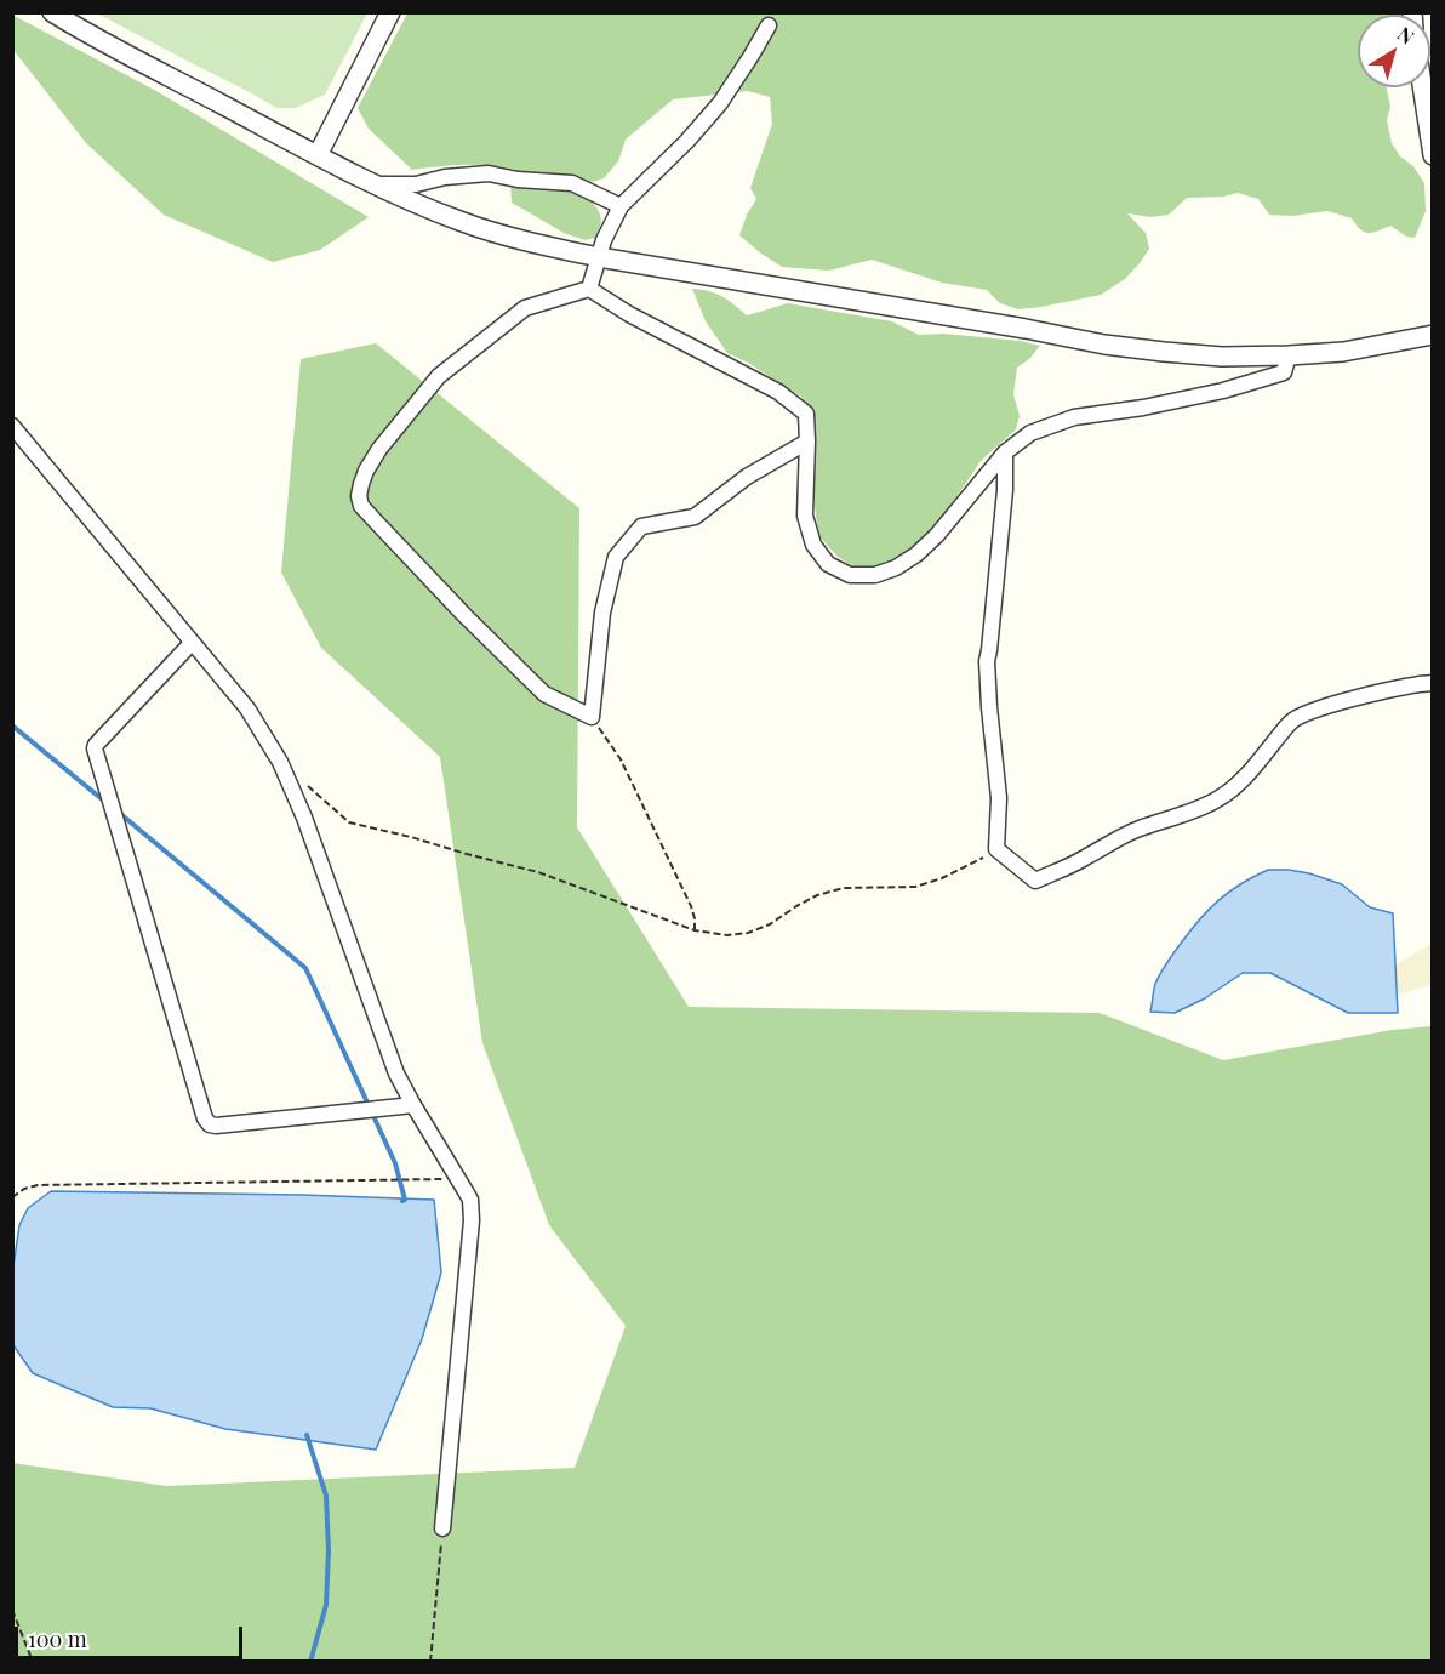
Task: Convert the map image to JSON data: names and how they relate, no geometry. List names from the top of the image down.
{
  "scale_bar": "100 m",
  "north": "top right"
}
